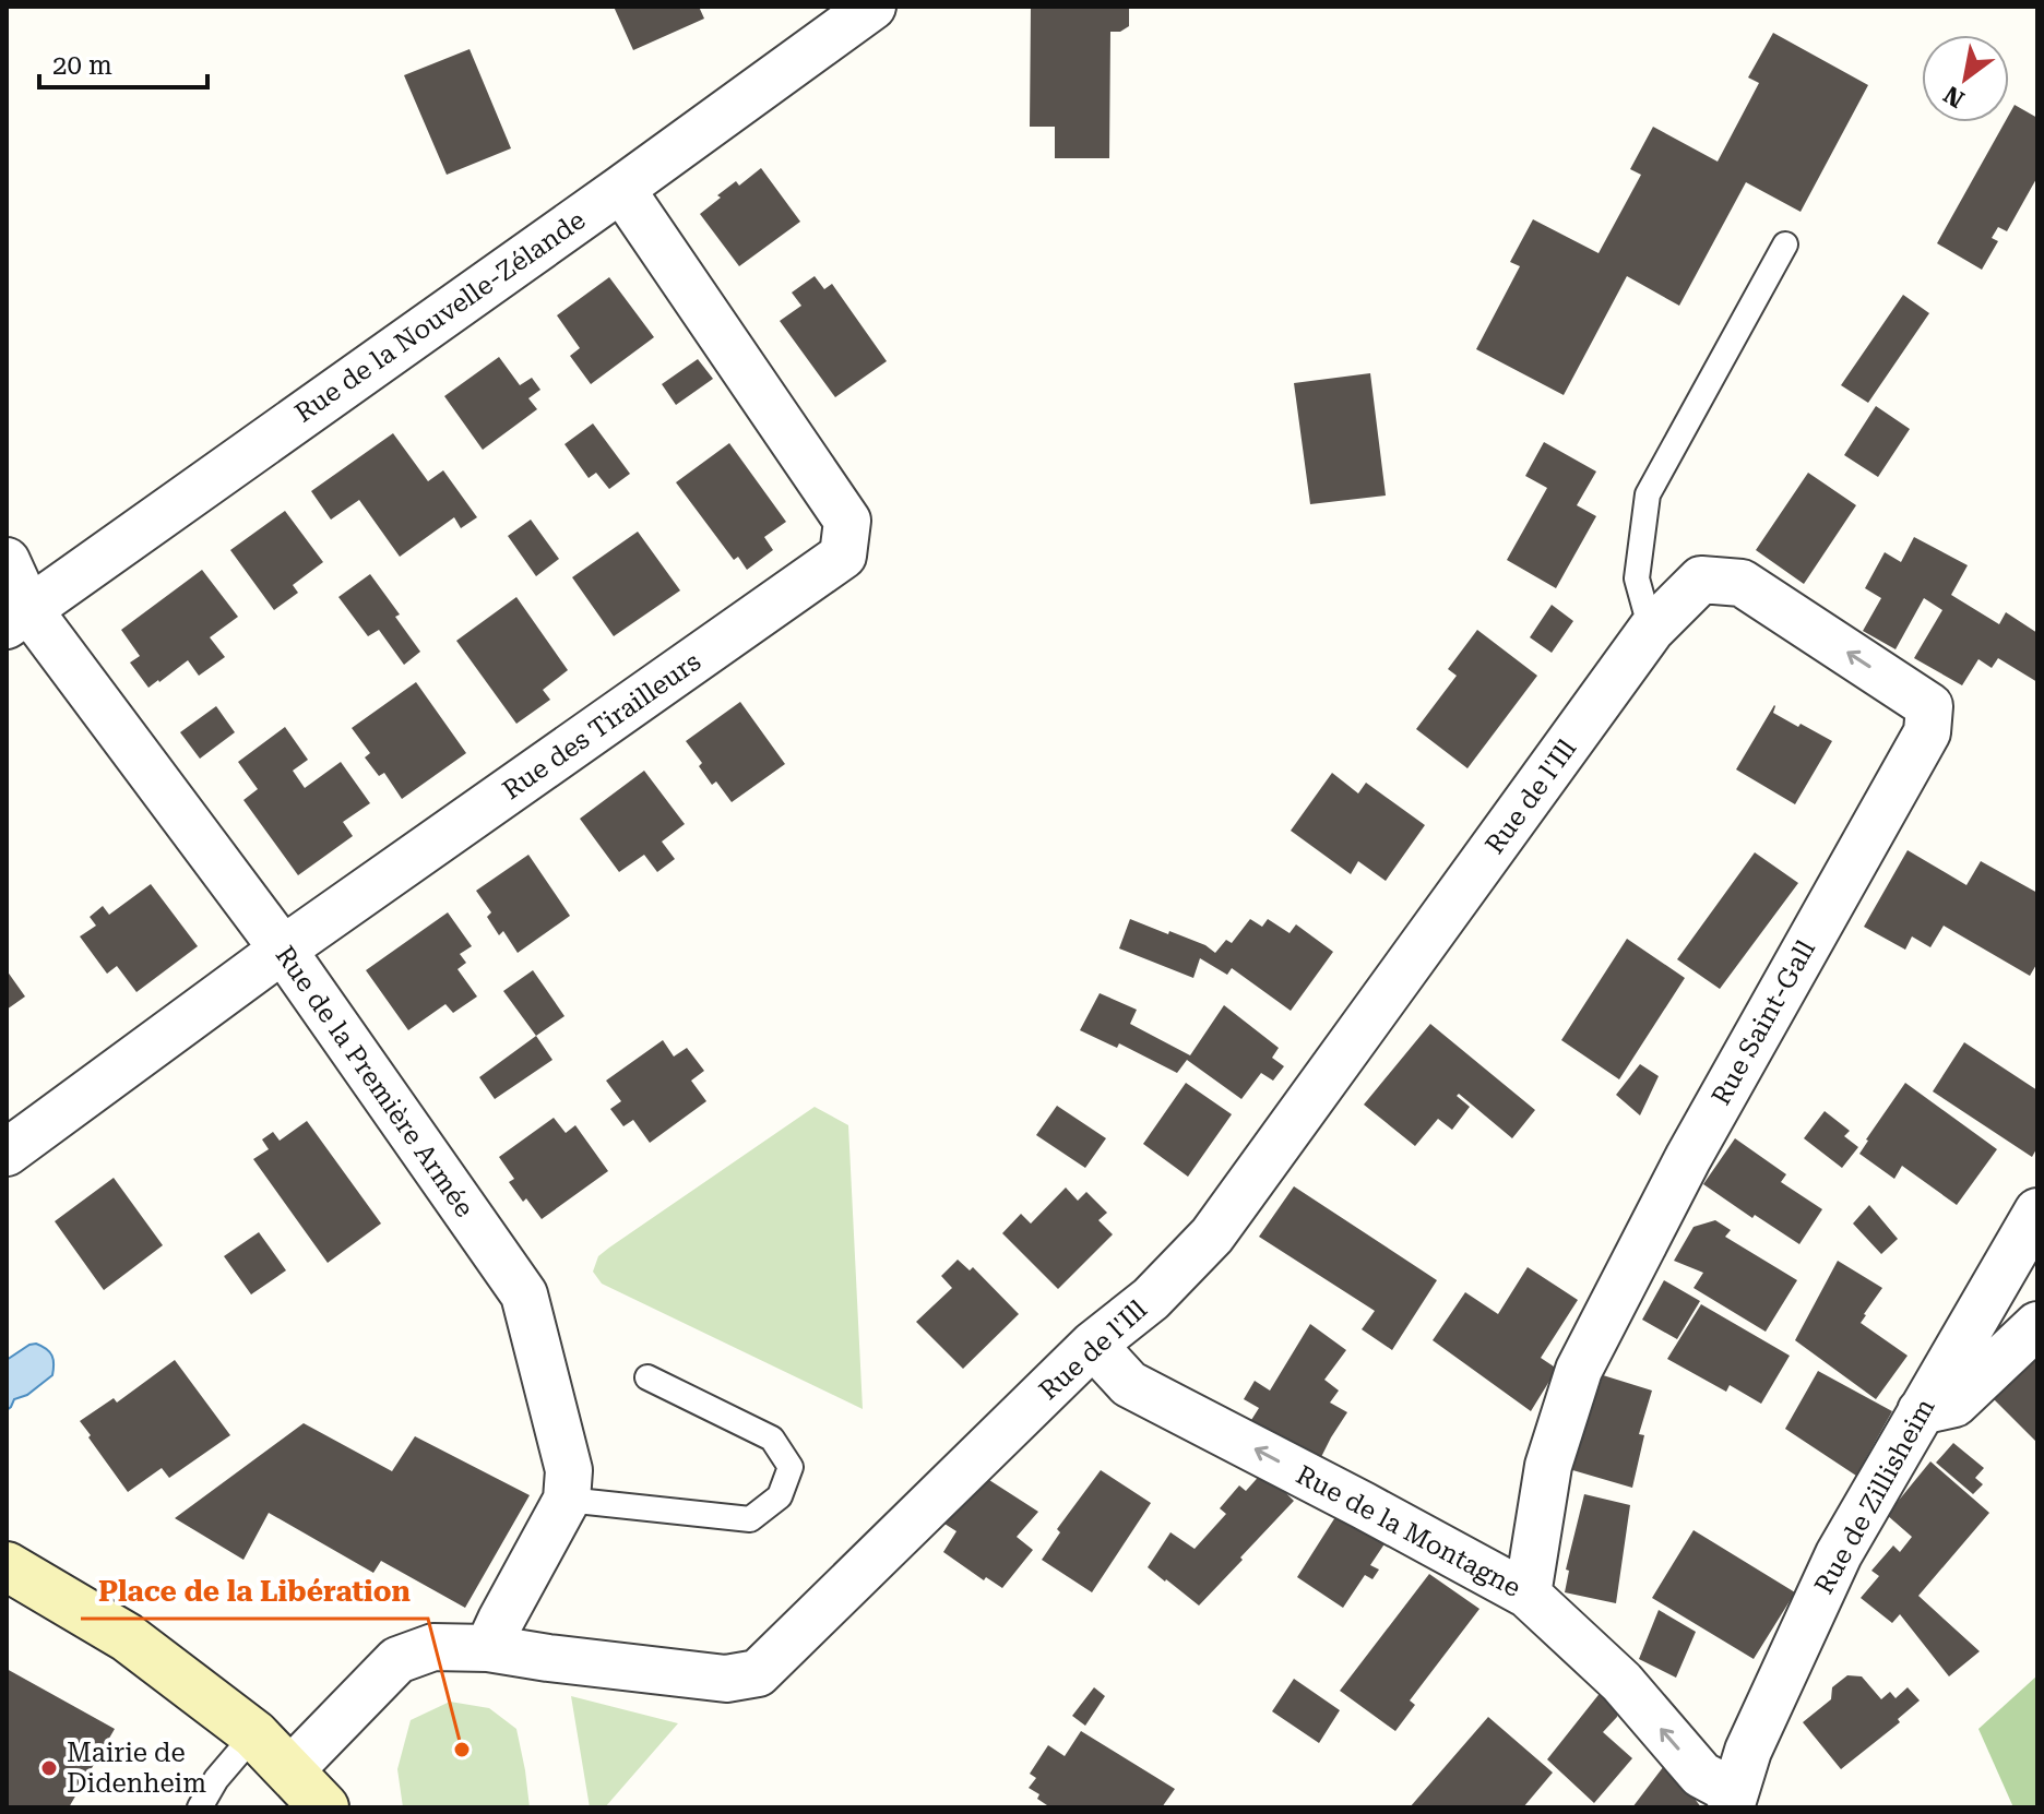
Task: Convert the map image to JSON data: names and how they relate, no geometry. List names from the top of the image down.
{
  "streets": {
    "street": [
      "Rue de la Nouvelle-Zélande",
      "Rue des Tirailleurs",
      "Rue de l'Ill",
      "Rue Saint-Gall",
      "Rue de la Première Armée",
      "Rue de Zillisheim",
      "Rue de la Montagne"
    ]
  },
  "crossings": [
    ["Rue de la Nouvelle-Zélande", "Rue des Tirailleurs"],
    ["Rue de la Nouvelle-Zélande", "Rue de la Première Armée"],
    ["Rue des Tirailleurs", "Rue de la Première Armée"],
    ["Rue de l'Ill", "Rue Saint-Gall"],
    ["Rue de l'Ill", "Rue de la Montagne"],
    ["Rue Saint-Gall", "Rue de la Montagne"],
    ["Rue de Zillisheim", "Rue de la Montagne"]
  ],
  "one_way": ["Rue Saint-Gall", "Rue de la Montagne"],
  "places": ["Place de la Libération", "Mairie de Didenheim"],
  "scale_bar": "20 m",
  "north": "bottom left"
}
